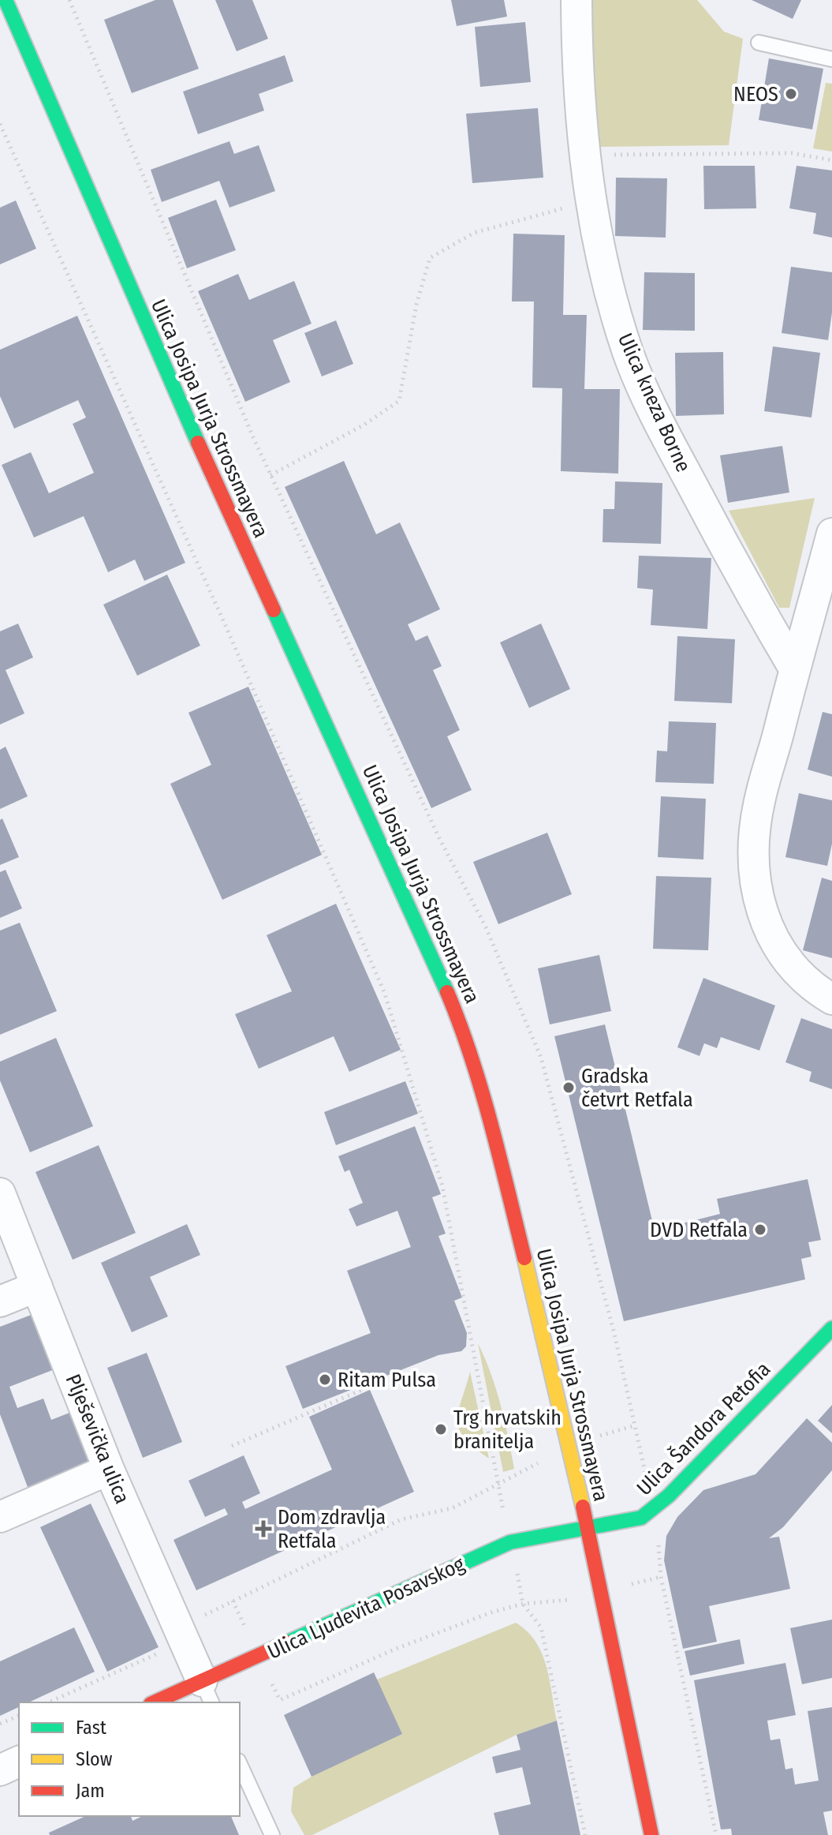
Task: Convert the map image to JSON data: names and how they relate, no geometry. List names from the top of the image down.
{
  "streets": {
    "main road": ["Ulica Josipa Jurja Strossmayera", "Ulica Šandora Petofia", "Ulica Ljudevita Posavskog"],
    "street": ["Ulica kneza Borne", "Plješevička ulica"]
  },
  "crossings": [
    ["Ulica Josipa Jurja Strossmayera", "Ulica Šandora Petofia"],
    ["Ulica Josipa Jurja Strossmayera", "Ulica Ljudevita Posavskog"],
    ["Ulica Šandora Petofia", "Ulica Ljudevita Posavskog"],
    ["Plješevička ulica", "Ulica Ljudevita Posavskog"]
  ],
  "places": {
    "other": [
      "NEOS",
      "Gradska četvrt Retfala",
      "DVD Retfala",
      "Ritam Pulsa",
      "Trg hrvatskih branitelja"
    ],
    "health": ["Dom zdravlja Retfala"]
  },
  "legend": ["Fast", "Slow", "Jam"]
}
